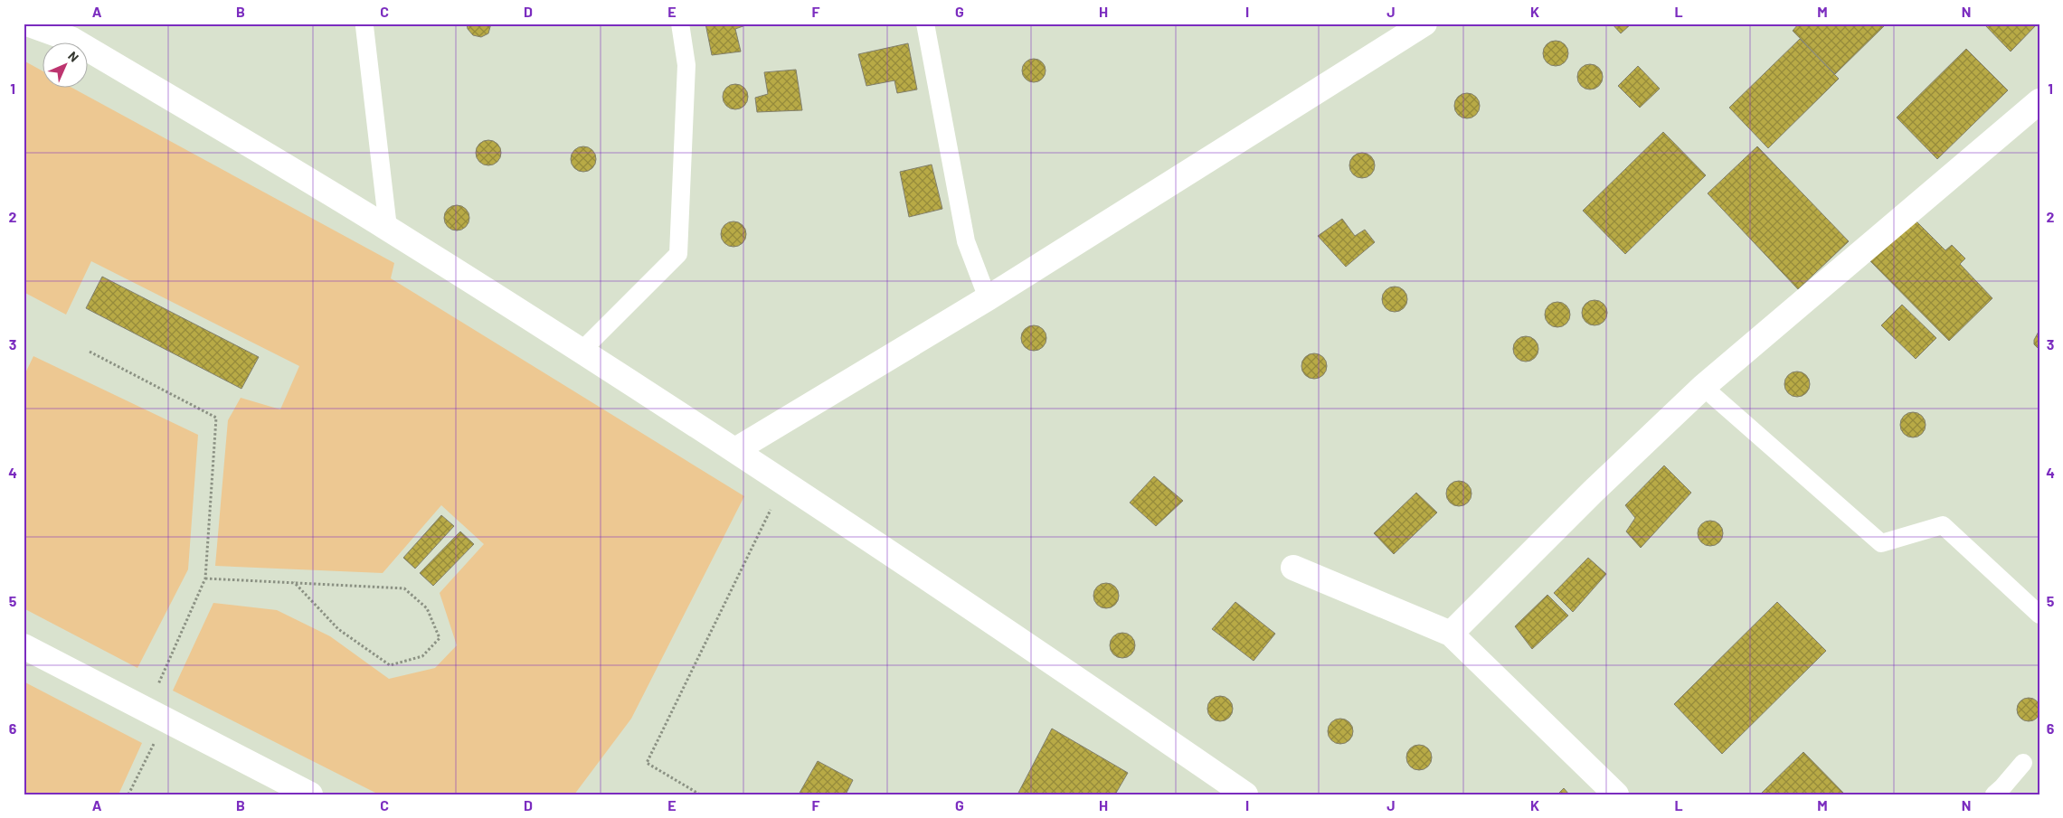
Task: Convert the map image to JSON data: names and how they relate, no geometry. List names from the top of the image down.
{
  "north": "top right",
  "grid": {
    "columns": [
      "A",
      "B",
      "C",
      "D",
      "E",
      "F",
      "G",
      "H",
      "I",
      "J",
      "K",
      "L",
      "M",
      "N"
    ],
    "rows": [
      "1",
      "2",
      "3",
      "4",
      "5",
      "6"
    ]
  }
}
